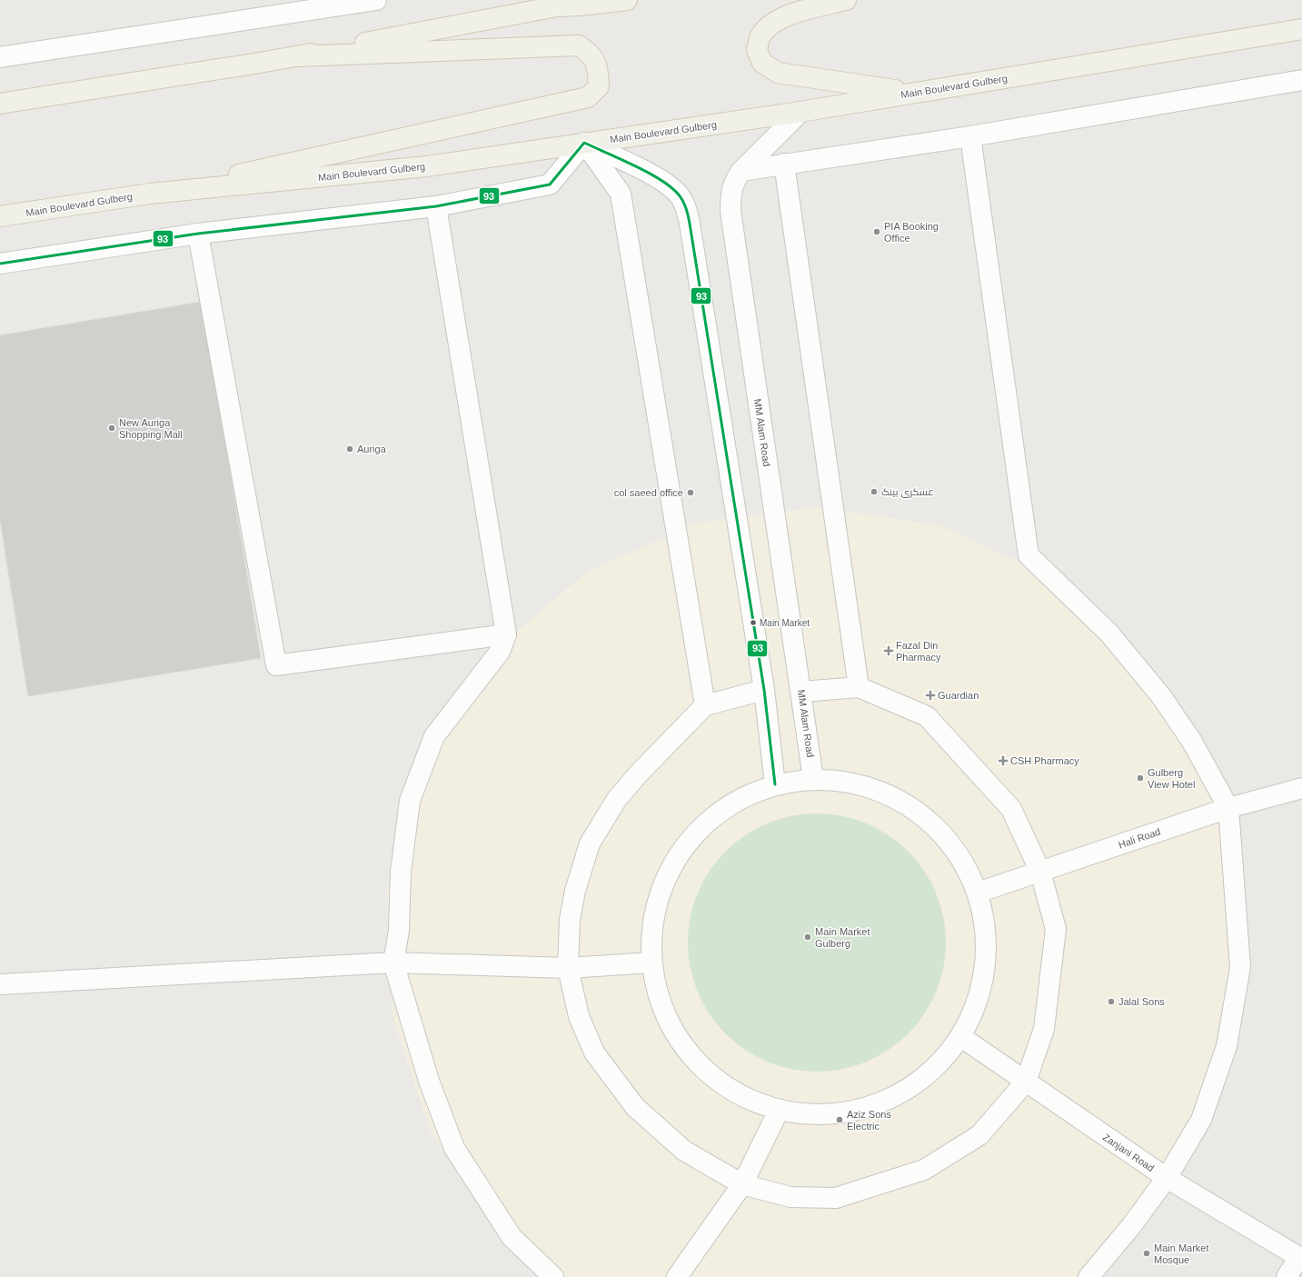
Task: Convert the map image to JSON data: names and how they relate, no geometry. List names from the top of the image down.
{
  "streets": {
    "main road": ["Main Boulevard Gulberg"],
    "street": ["MM Alam Road", "Hali Road", "Zanjani Road"]
  },
  "crossings": [
    ["Main Boulevard Gulberg", "MM Alam Road"]
  ],
  "places": {
    "other": [
      "PIA Booking Office",
      "New Auriga Shopping Mall",
      "Auriga",
      "عسکری بینک",
      "col saeed office",
      "Main Market",
      "Gulberg View Hotel",
      "Main Market Gulberg",
      "Jalal Sons",
      "Aziz Sons Electric",
      "Main Market Mosque"
    ],
    "health": ["Fazal Din Pharmacy", "Guardian", "CSH Pharmacy"]
  },
  "lines": ["transit line 93"]
}
